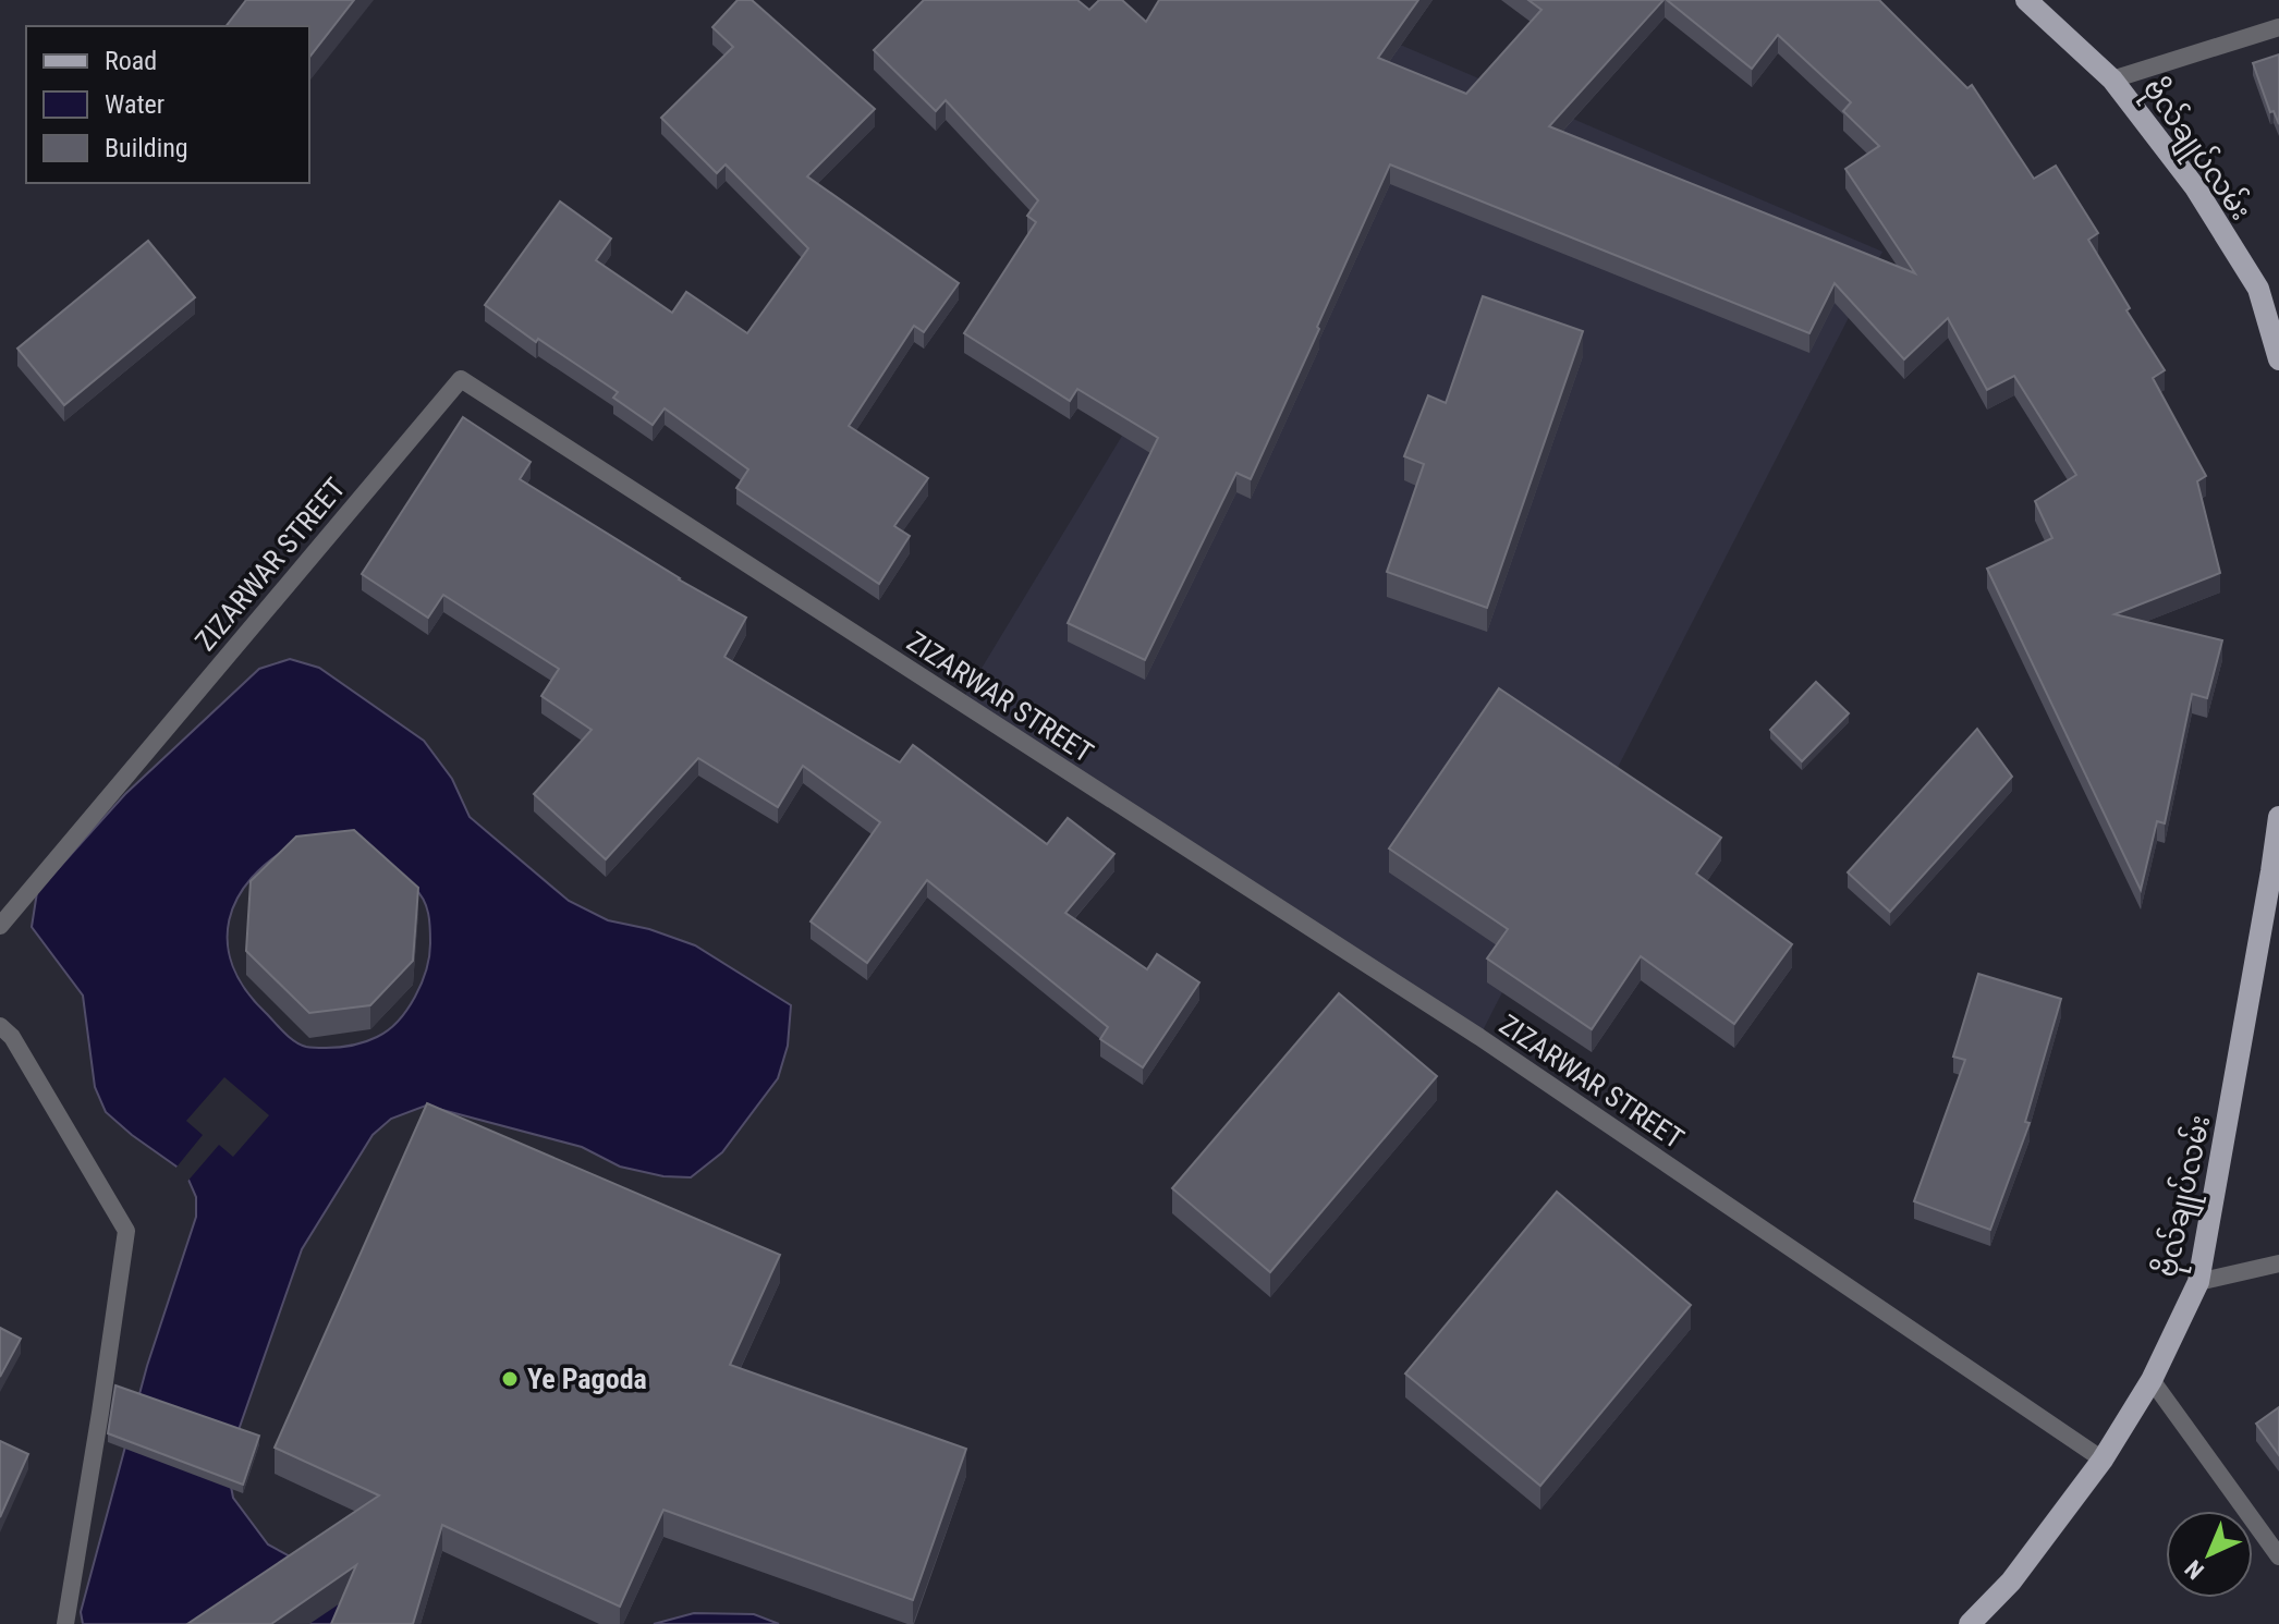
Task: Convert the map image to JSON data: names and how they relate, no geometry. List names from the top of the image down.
{
  "streets": {
    "main road": ["ဗိုလ်ချုပ်လမ်း"],
    "street": ["ZIZARWAR STREET"]
  },
  "crossings": [
    ["ဗိုလ်ချုပ်လမ်း", "ZIZARWAR STREET"]
  ],
  "places": ["Ye Pagoda"],
  "legend": ["Road", "Water", "Building"],
  "north": "bottom left"
}
